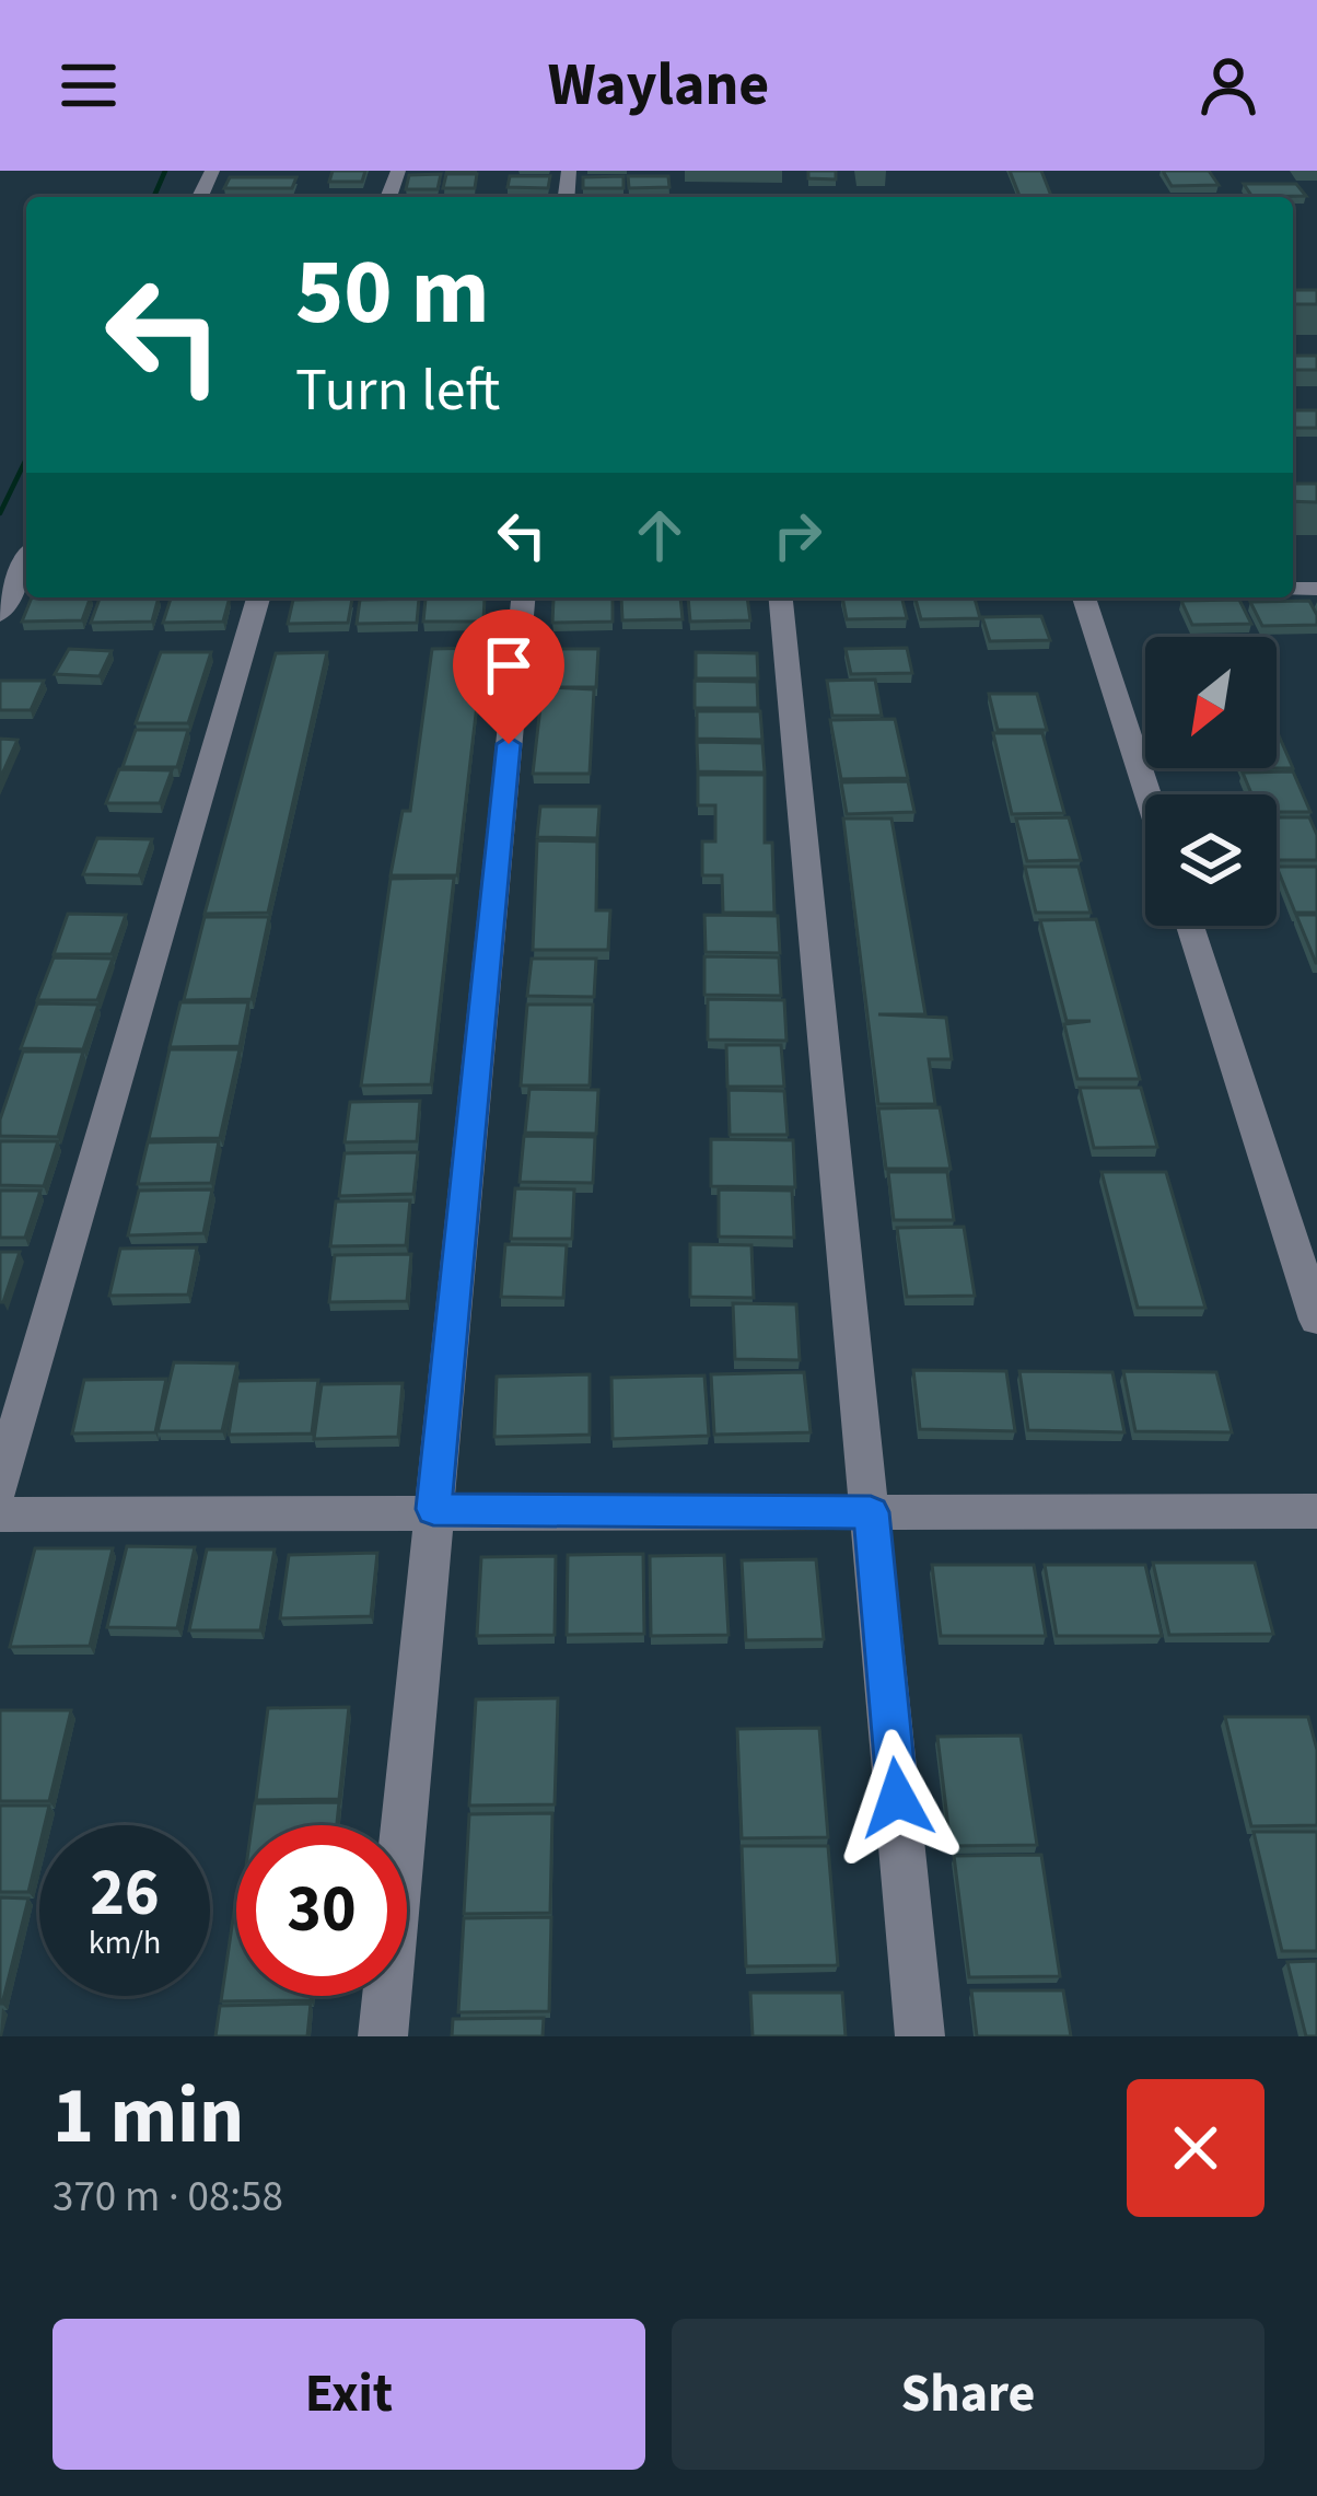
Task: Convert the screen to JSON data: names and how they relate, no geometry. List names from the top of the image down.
{
  "north": "bottom left",
  "page": {
    "header": "Waylane",
    "turn": ["50 m", "Turn left"],
    "speed": "26 km/h",
    "limit": "30",
    "heading": ["1 min", "370 m · 08:58"],
    "buttons": ["Exit", "Share"]
  }
}
